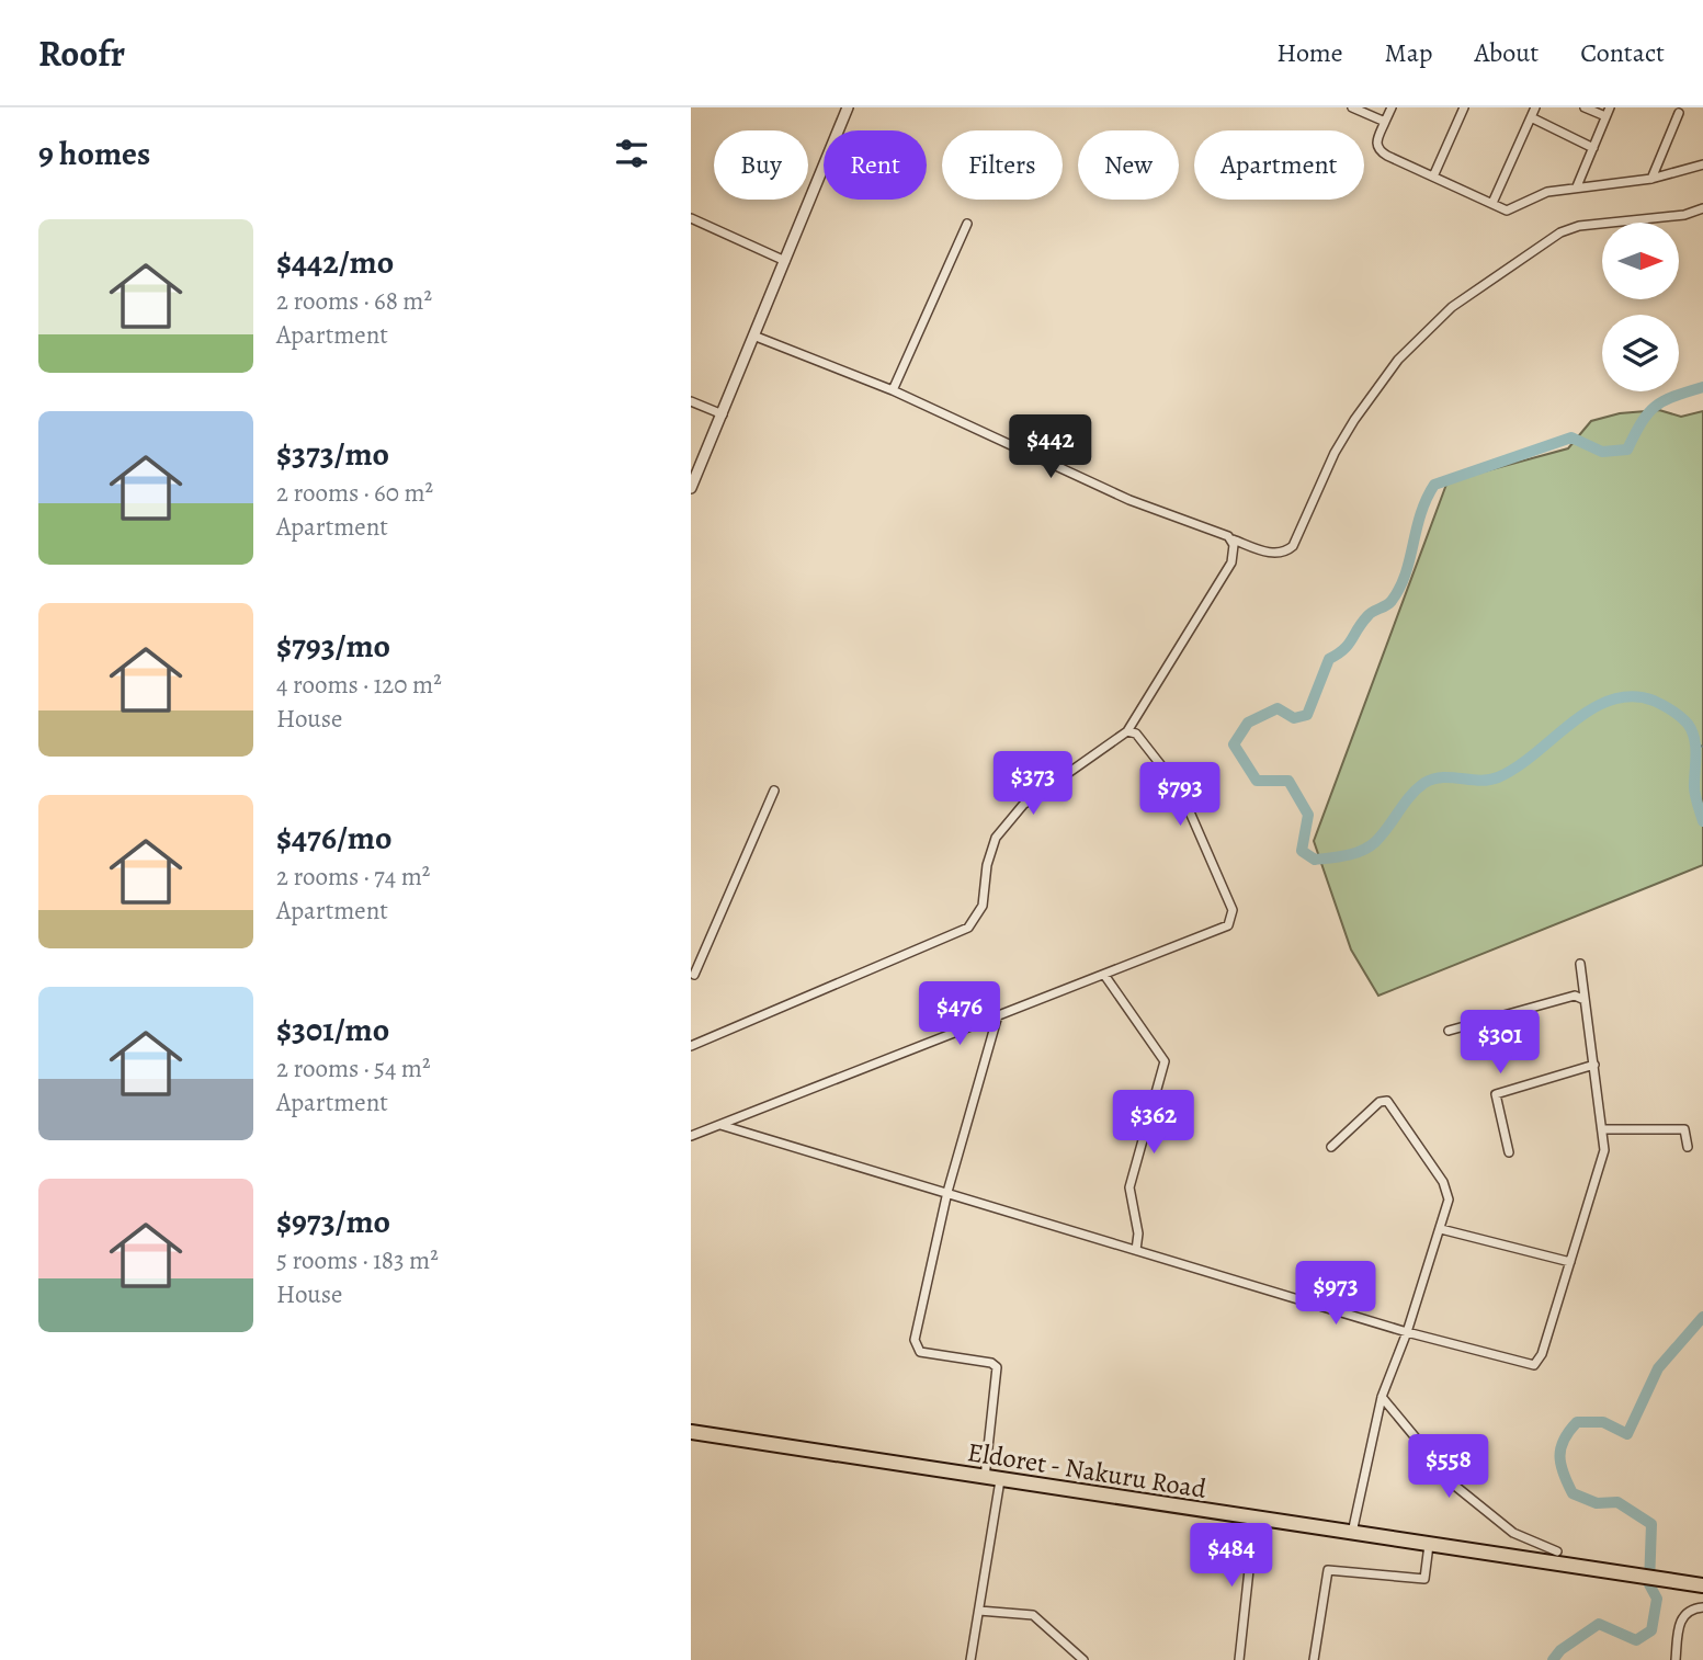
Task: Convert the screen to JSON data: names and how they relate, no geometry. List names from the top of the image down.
{
  "streets": {
    "highway": ["Eldoret - Nakuru Road"]
  },
  "north": "right",
  "page": {
    "header": "Roofr",
    "nav": [
      "Home",
      "Map",
      "About",
      "Contact"
    ],
    "heading": "9 homes",
    "chip": [
      "Buy",
      "Rent",
      "Filters",
      "New",
      "Apartment"
    ],
    "list": [
      {
        "name": "$442/mo",
        "note": "2 rooms · 68 m² · Apartment"
      },
      {
        "name": "$373/mo",
        "note": "2 rooms · 60 m² · Apartment"
      },
      {
        "name": "$793/mo",
        "note": "4 rooms · 120 m² · House"
      },
      {
        "name": "$476/mo",
        "note": "2 rooms · 74 m² · Apartment"
      },
      {
        "name": "$301/mo",
        "note": "2 rooms · 54 m² · Apartment"
      },
      {
        "name": "$973/mo",
        "note": "5 rooms · 183 m² · House"
      }
    ],
    "price": [
      "$442",
      "$373",
      "$793",
      "$476",
      "$301",
      "$362",
      "$973",
      "$558",
      "$484"
    ]
  }
}
